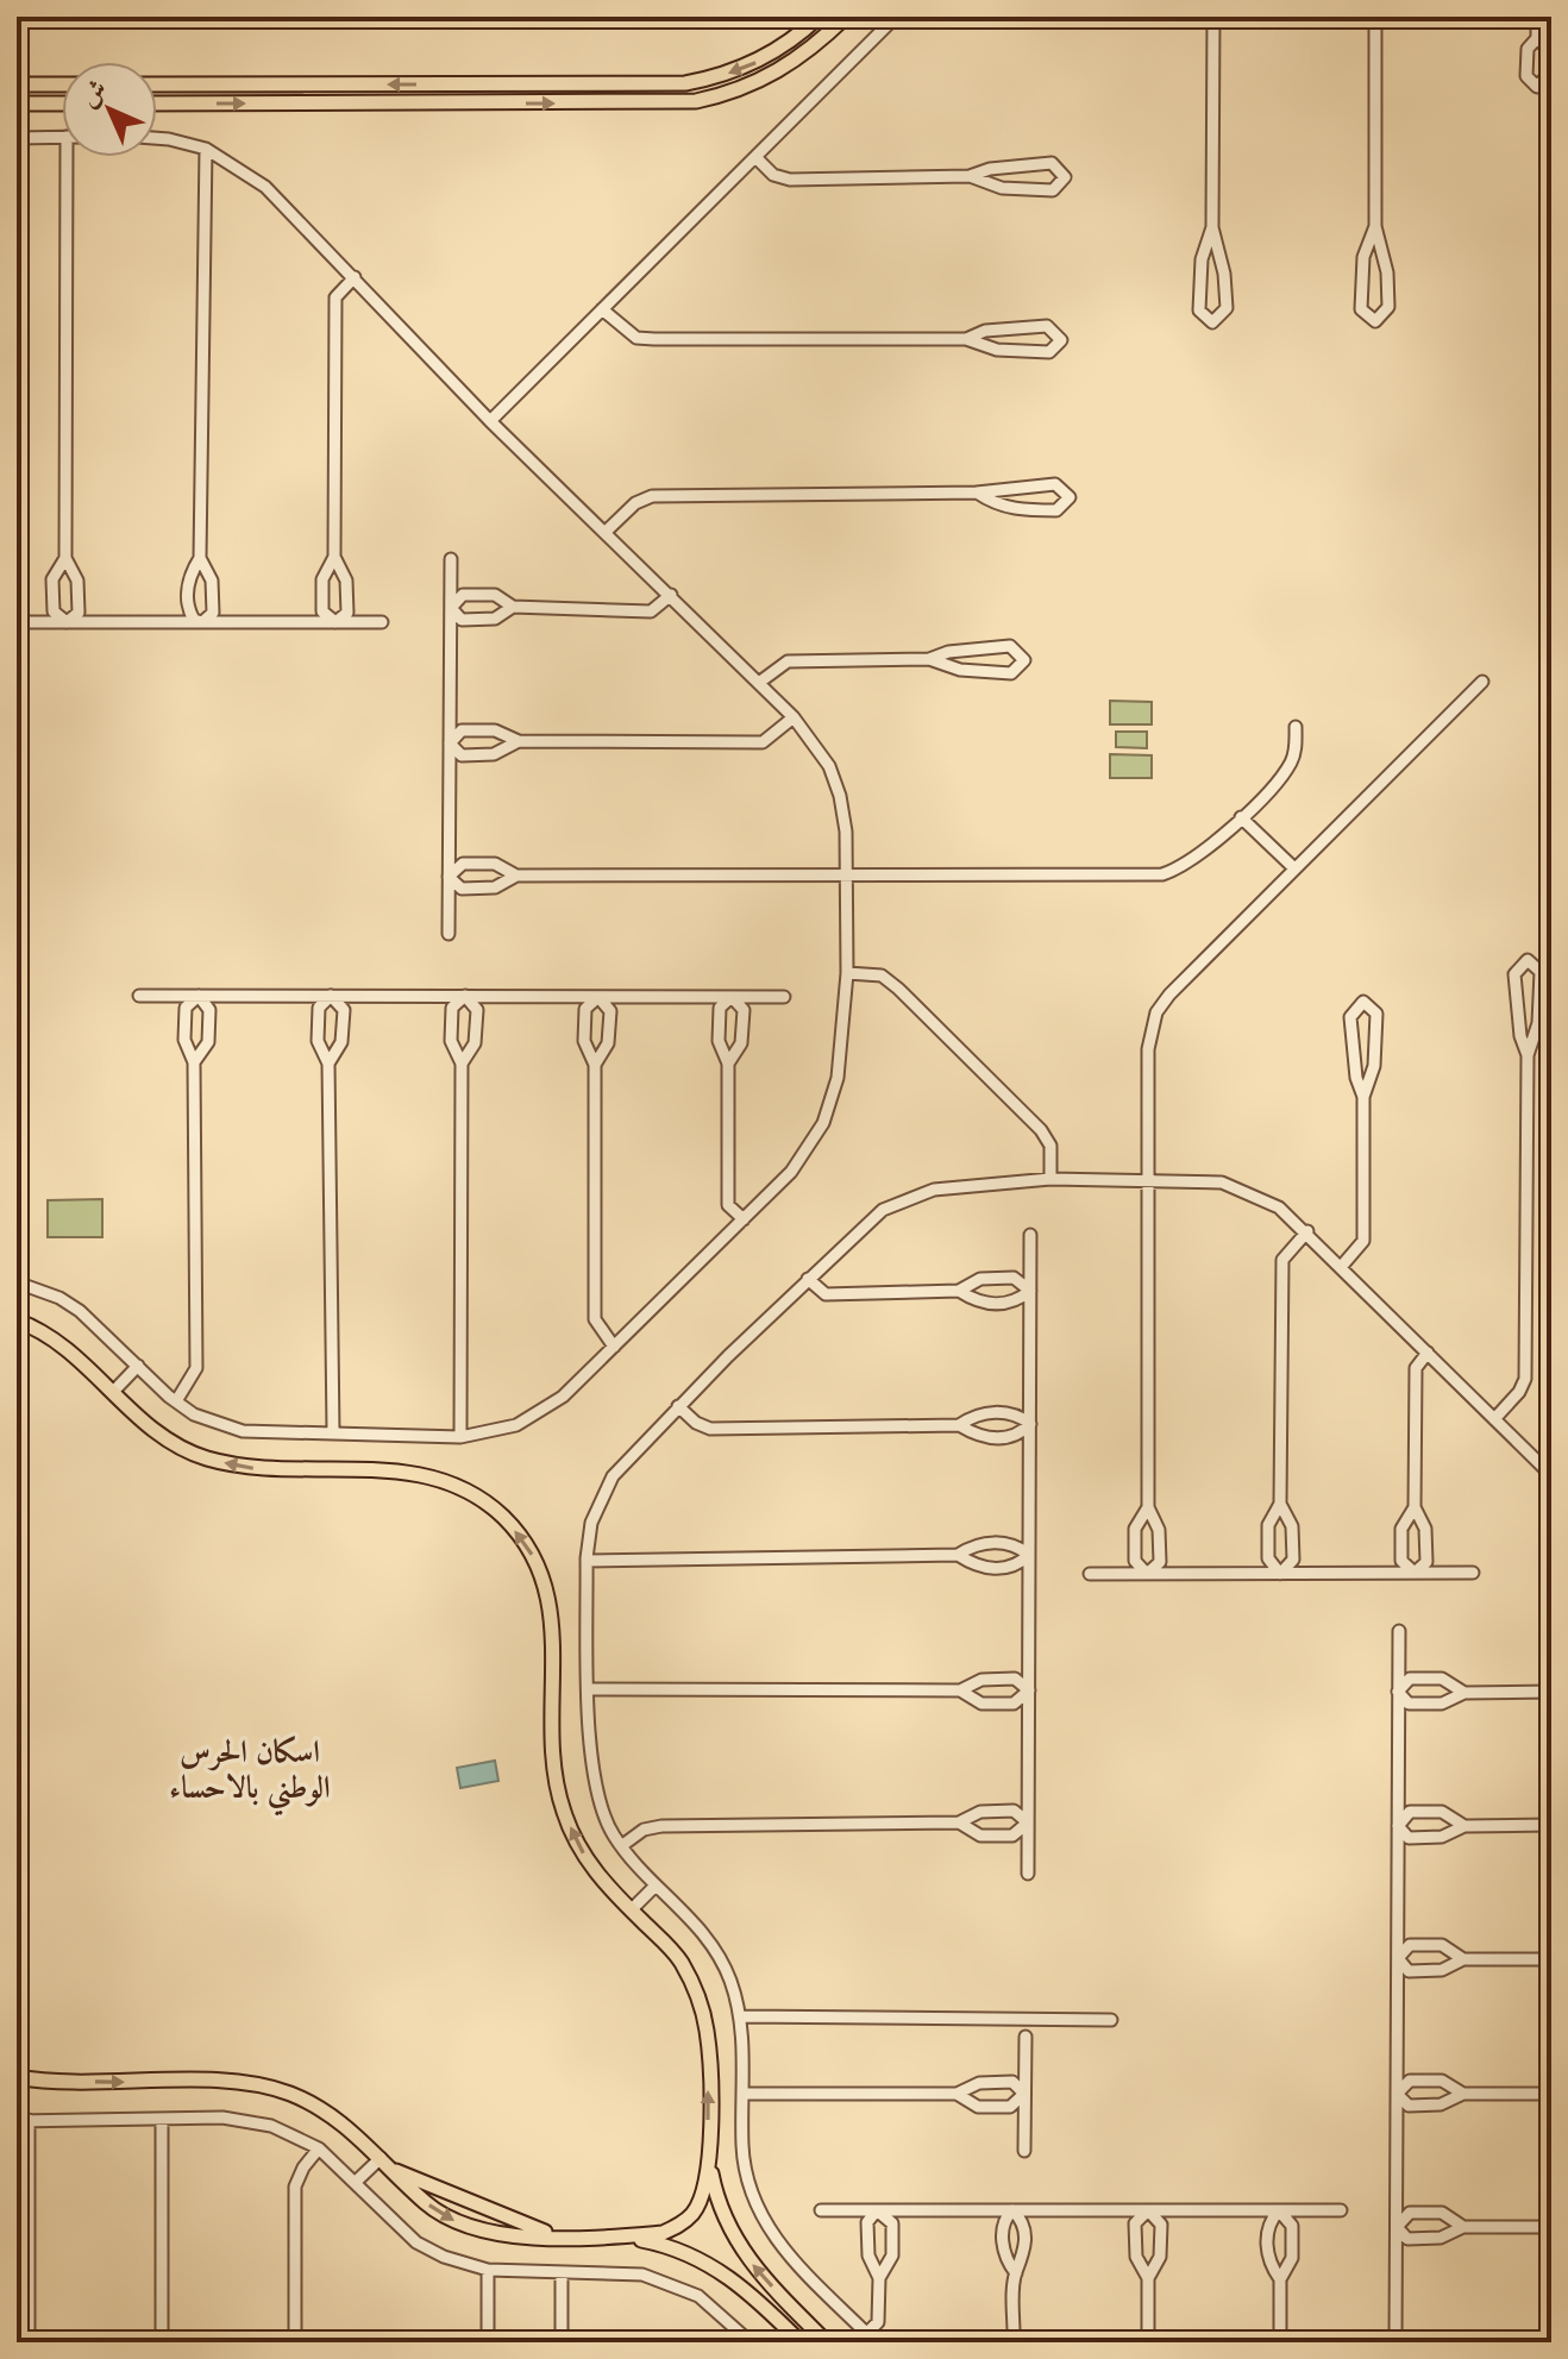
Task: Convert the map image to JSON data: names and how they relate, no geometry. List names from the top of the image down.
{
  "districts": ["اسكان الحرس الوطني بالاحساء"],
  "north": "top left"
}
